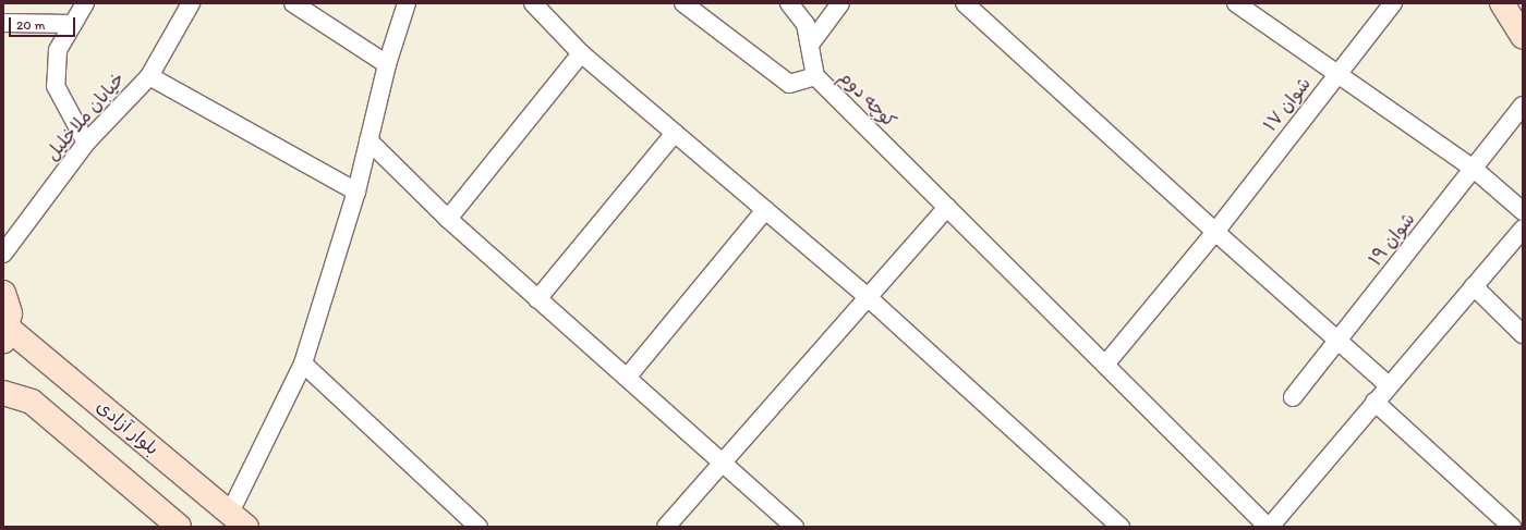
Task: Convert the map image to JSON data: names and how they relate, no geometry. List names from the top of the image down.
{
  "streets": {
    "street": [
      "کوچه دوم",
      "شوان ۱۷",
      "خیابان ملاخلیل",
      "شوان ۱۹",
      "بلوار آزادی"
    ]
  },
  "crossings": [
    ["کوچه دوم", "شوان ۱۷"]
  ],
  "scale_bar": "20 m"
}
